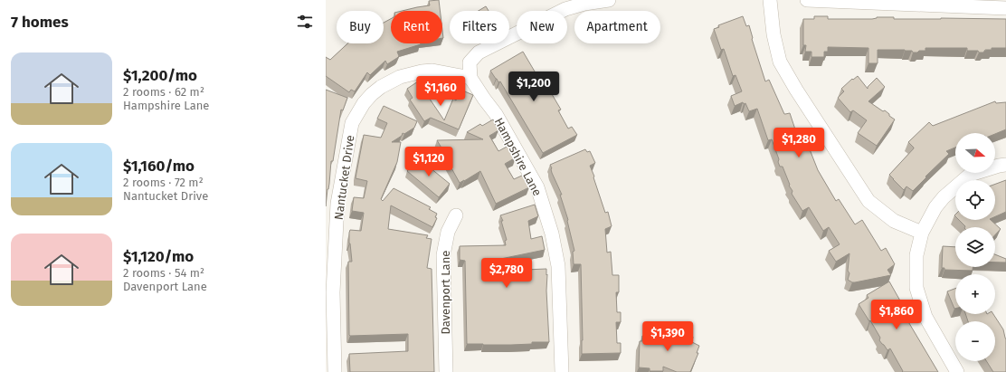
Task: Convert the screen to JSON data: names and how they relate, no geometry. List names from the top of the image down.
{
  "streets": {
    "street": ["Hampshire Lane", "Nantucket Drive", "Davenport Lane"]
  },
  "crossings": [
    ["Hampshire Lane", "Nantucket Drive"]
  ],
  "north": "right",
  "page": {
    "heading": "7 homes",
    "chip": [
      "Buy",
      "Rent",
      "Filters",
      "New",
      "Apartment"
    ],
    "list": [
      {
        "name": "$1,200/mo",
        "note": "2 rooms · 62 m² · Hampshire Lane"
      },
      {
        "name": "$1,160/mo",
        "note": "2 rooms · 72 m² · Nantucket Drive"
      },
      {
        "name": "$1,120/mo",
        "note": "2 rooms · 54 m² · Davenport Lane"
      }
    ],
    "price": [
      "$1,200",
      "$1,160",
      "$1,280",
      "$1,120",
      "$2,780",
      "$1,860",
      "$1,390"
    ],
    "map_buttons": ["+", "−"]
  }
}
